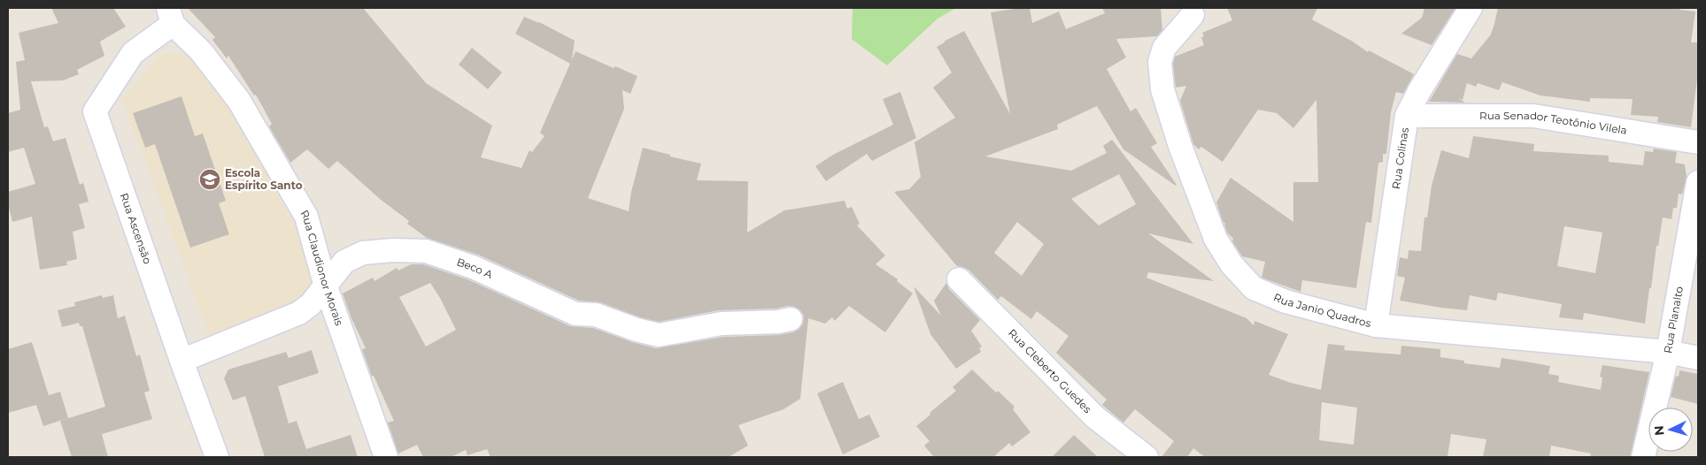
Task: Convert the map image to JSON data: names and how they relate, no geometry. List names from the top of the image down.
{
  "streets": {
    "street": [
      "Rua Senador Teotônio Vilela",
      "Rua Colinas",
      "Rua Ascensão",
      "Rua Claudionor Morais",
      "Beco A",
      "Rua Janio Quadros",
      "Rua Planalto",
      "Rua Cleberto Guedes"
    ]
  },
  "crossings": [
    ["Rua Senador Teotônio Vilela", "Rua Colinas"],
    ["Rua Colinas", "Rua Janio Quadros"],
    ["Rua Ascensão", "Rua Claudionor Morais"],
    ["Rua Ascensão", "Beco A"],
    ["Rua Claudionor Morais", "Beco A"],
    ["Rua Janio Quadros", "Rua Planalto"]
  ],
  "places": {
    "school or university": ["Escola Espírito Santo"]
  },
  "north": "left"
}
